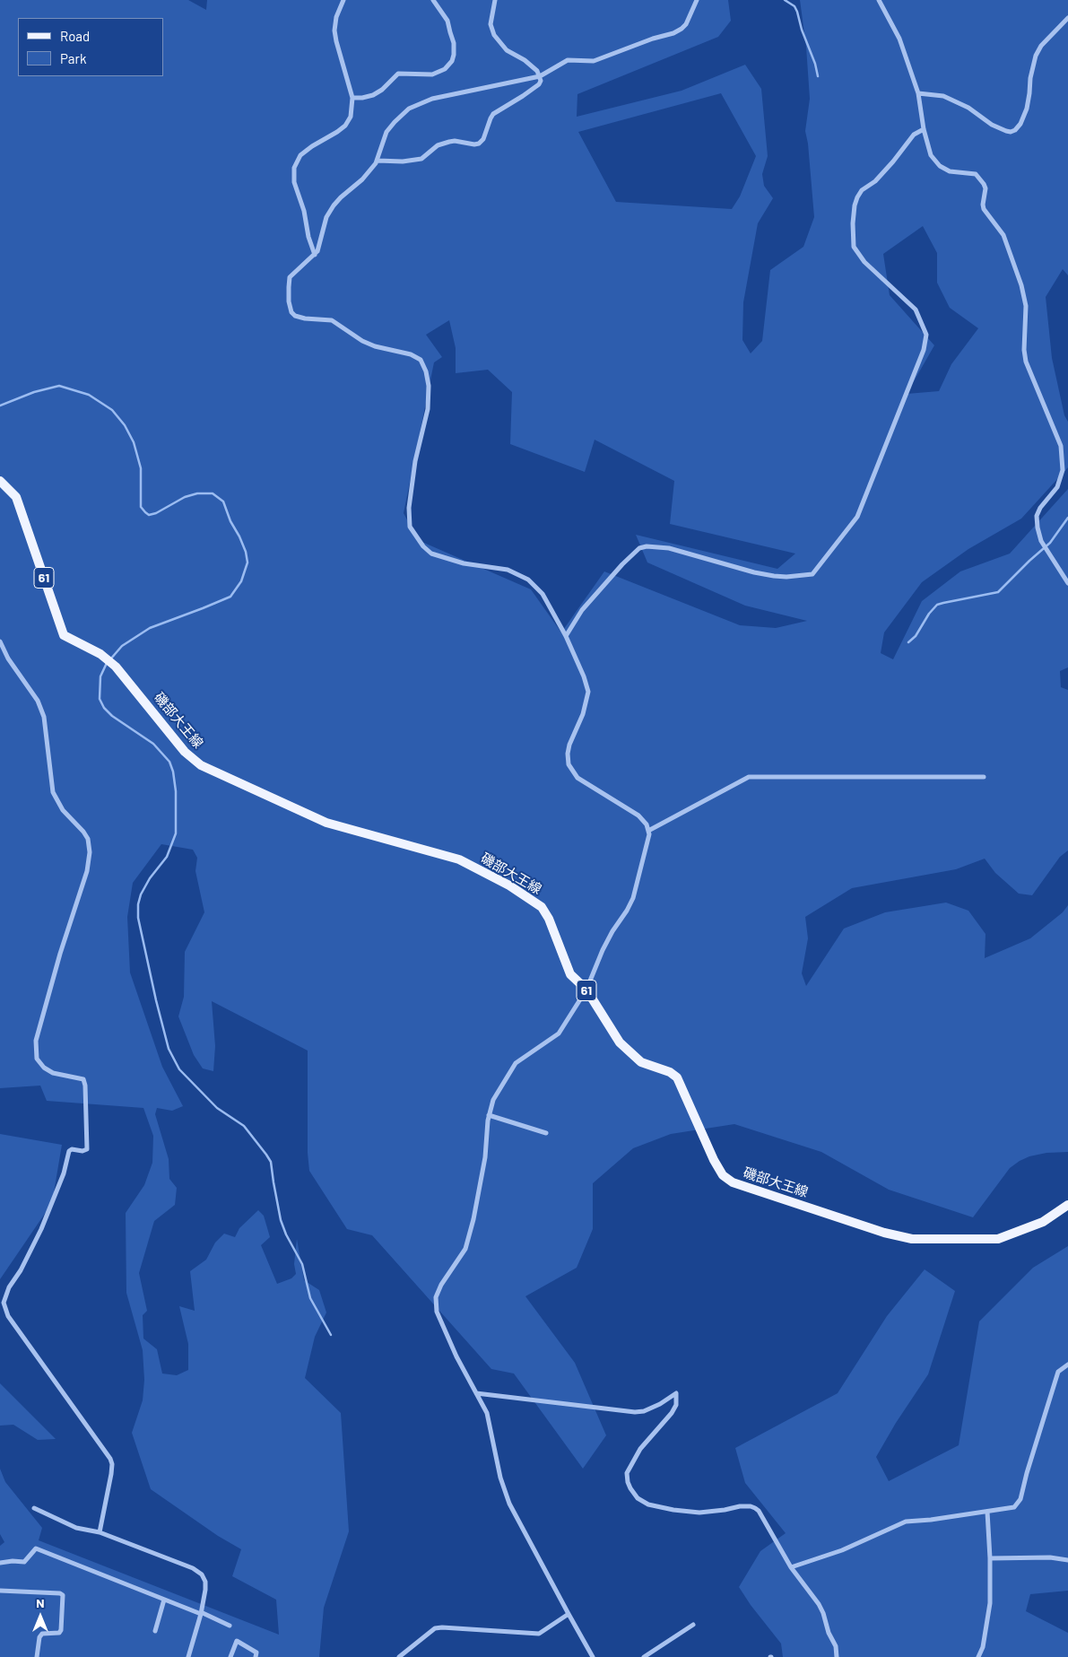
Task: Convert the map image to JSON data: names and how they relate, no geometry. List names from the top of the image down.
{
  "streets": {
    "main road": ["61", "磯部大王線"]
  },
  "legend": ["Road", "Park"],
  "north": "top"
}
